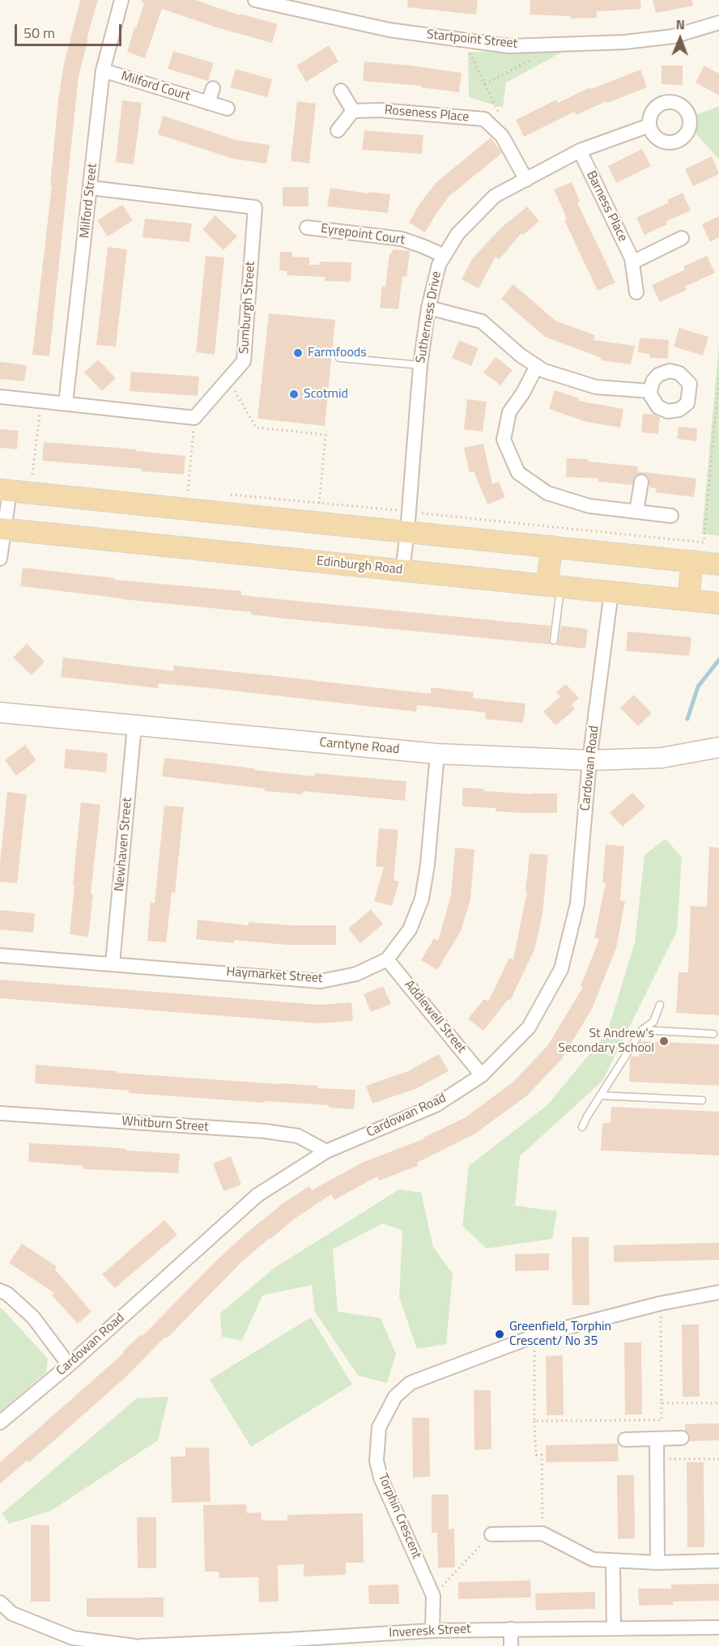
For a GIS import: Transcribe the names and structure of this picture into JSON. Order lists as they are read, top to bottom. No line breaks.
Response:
{"streets":{"main road":["Edinburgh Road"],"street":["Startpoint Street","Milford Court","Roseness Place","Milford Street","Barness Place","Eyrepoint Court","Sumburgh Street","Sutherness Drive","Carntyne Road","Cardowan Road","Newhaven Street","Haymarket Street","Addiewell Street","Whitburn Street","Torphin Crescent","Inveresk Street"]},"crossings":[["Milford Court","Milford Street"],["Roseness Place","Sutherness Drive"],["Milford Street","Sumburgh Street"],["Barness Place","Sutherness Drive"],["Eyrepoint Court","Sutherness Drive"],["Sutherness Drive","Edinburgh Road"],["Edinburgh Road","Cardowan Road"],["Carntyne Road","Cardowan Road"],["Carntyne Road","Newhaven Street"],["Carntyne Road","Haymarket Street"],["Cardowan Road","Addiewell Street"],["Cardowan Road","Whitburn Street"],["Newhaven Street","Haymarket Street"],["Haymarket Street","Addiewell Street"],["Torphin Crescent","Inveresk Street"]],"places":["Farmfoods","Scotmid","St Andrew's Secondary School","Greenfield, Torphin Crescent/ No 35"],"scale_bar":"50 m","north":"top"}
